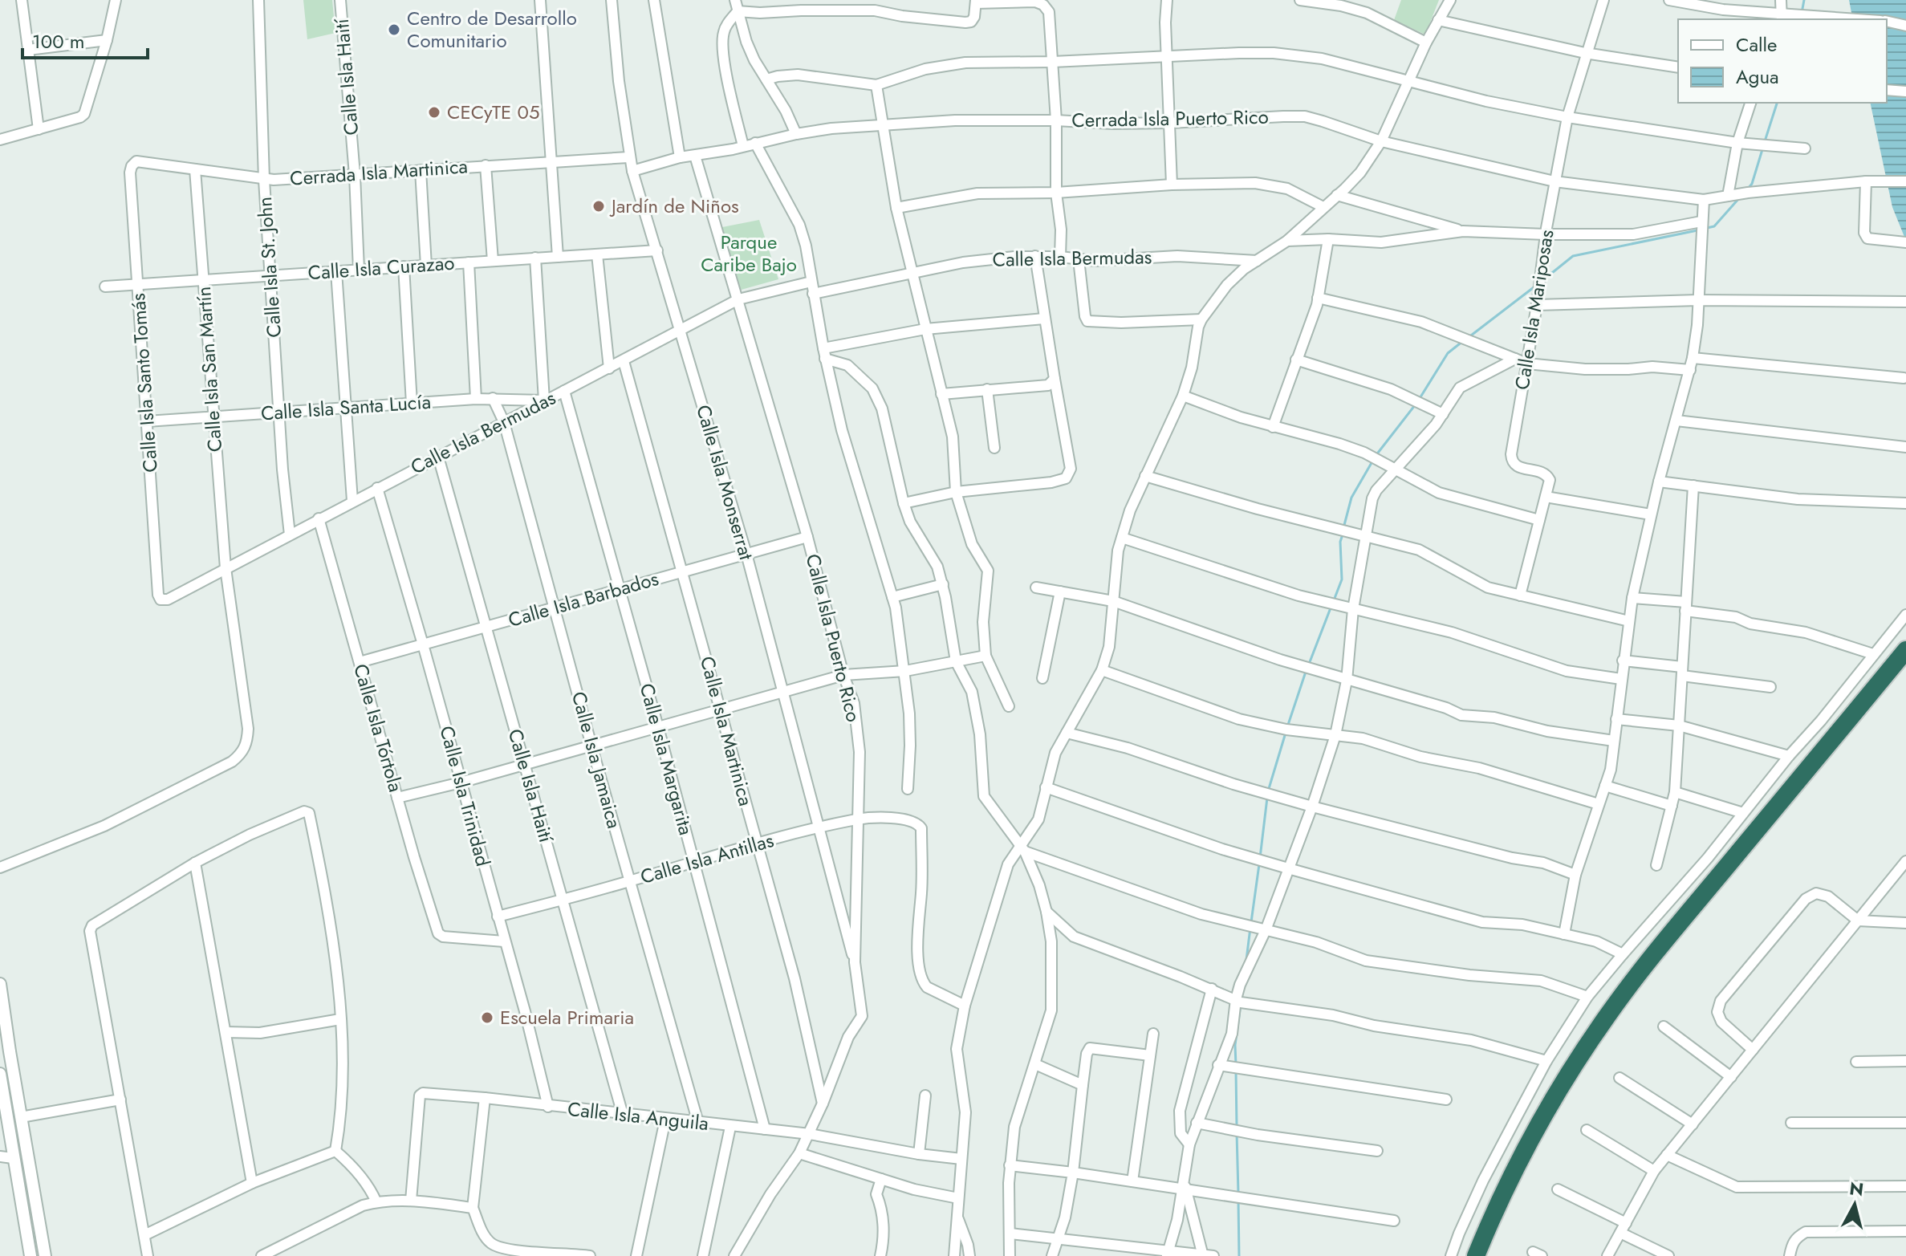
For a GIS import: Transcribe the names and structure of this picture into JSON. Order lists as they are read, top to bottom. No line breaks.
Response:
{"streets":{"street":["Calle Isla Haití","Cerrada Isla Puerto Rico","Cerrada Isla Martinica","Calle Isla Bermudas","Calle Isla St. John","Calle Isla Curazao","Calle Isla Mariposas","Calle Isla San Martín","Calle Isla Santo Tomás","Calle Isla Santa Lucía","Calle Isla Monserrat","Calle Isla Barbados","Calle Isla Puerto Rico","Calle Isla Tórtola","Calle Isla Martinica","Calle Isla Margarita","Calle Isla Jamaica","Calle Isla Trinidad","Calle Isla Antillas","Calle Isla Anguila"]},"crossings":[["Calle Isla Haití","Cerrada Isla Martinica"],["Calle Isla Haití","Calle Isla Bermudas"],["Calle Isla Haití","Calle Isla Curazao"],["Calle Isla Haití","Calle Isla Barbados"],["Calle Isla Haití","Calle Isla Antillas"],["Calle Isla Haití","Calle Isla Anguila"],["Cerrada Isla Puerto Rico","Calle Isla Mariposas"],["Cerrada Isla Puerto Rico","Calle Isla Monserrat"],["Cerrada Isla Puerto Rico","Calle Isla Puerto Rico"],["Cerrada Isla Martinica","Calle Isla St. John"],["Cerrada Isla Martinica","Calle Isla San Martín"],["Cerrada Isla Martinica","Calle Isla Santo Tomás"],["Cerrada Isla Martinica","Calle Isla Monserrat"],["Calle Isla Bermudas","Calle Isla St. John"],["Calle Isla Bermudas","Calle Isla San Martín"],["Calle Isla Bermudas","Calle Isla Santo Tomás"],["Calle Isla Bermudas","Calle Isla Santa Lucía"],["Calle Isla Bermudas","Calle Isla Monserrat"],["Calle Isla Bermudas","Calle Isla Puerto Rico"],["Calle Isla Bermudas","Calle Isla Tórtola"],["Calle Isla Bermudas","Calle Isla Martinica"],["Calle Isla Bermudas","Calle Isla Margarita"],["Calle Isla Bermudas","Calle Isla Jamaica"],["Calle Isla Bermudas","Calle Isla Trinidad"],["Calle Isla St. John","Calle Isla Curazao"],["Calle Isla St. John","Calle Isla Santa Lucía"],["Calle Isla Curazao","Calle Isla San Martín"],["Calle Isla Curazao","Calle Isla Santo Tomás"],["Calle Isla Curazao","Calle Isla Monserrat"],["Calle Isla San Martín","Calle Isla Santa Lucía"],["Calle Isla Santo Tomás","Calle Isla Santa Lucía"],["Calle Isla Santa Lucía","Calle Isla Jamaica"],["Calle Isla Monserrat","Calle Isla Barbados"],["Calle Isla Monserrat","Calle Isla Puerto Rico"],["Calle Isla Monserrat","Calle Isla Antillas"],["Calle Isla Barbados","Calle Isla Puerto Rico"],["Calle Isla Barbados","Calle Isla Tórtola"],["Calle Isla Barbados","Calle Isla Martinica"],["Calle Isla Barbados","Calle Isla Margarita"],["Calle Isla Barbados","Calle Isla Jamaica"],["Calle Isla Barbados","Calle Isla Trinidad"],["Calle Isla Puerto Rico","Calle Isla Martinica"],["Calle Isla Puerto Rico","Calle Isla Antillas"],["Calle Isla Puerto Rico","Calle Isla Anguila"],["Calle Isla Tórtola","Calle Isla Trinidad"],["Calle Isla Martinica","Calle Isla Antillas"],["Calle Isla Margarita","Calle Isla Antillas"],["Calle Isla Margarita","Calle Isla Anguila"],["Calle Isla Jamaica","Calle Isla Antillas"],["Calle Isla Jamaica","Calle Isla Anguila"],["Calle Isla Trinidad","Calle Isla Antillas"],["Calle Isla Trinidad","Calle Isla Anguila"]],"parks":["Parque Caribe Bajo"],"places":["Centro de Desarrollo Comunitario","CECyTE 05","Jardín de Niños","Escuela Primaria"],"legend":["Calle","Agua"],"scale_bar":"100 m","north":"top"}
